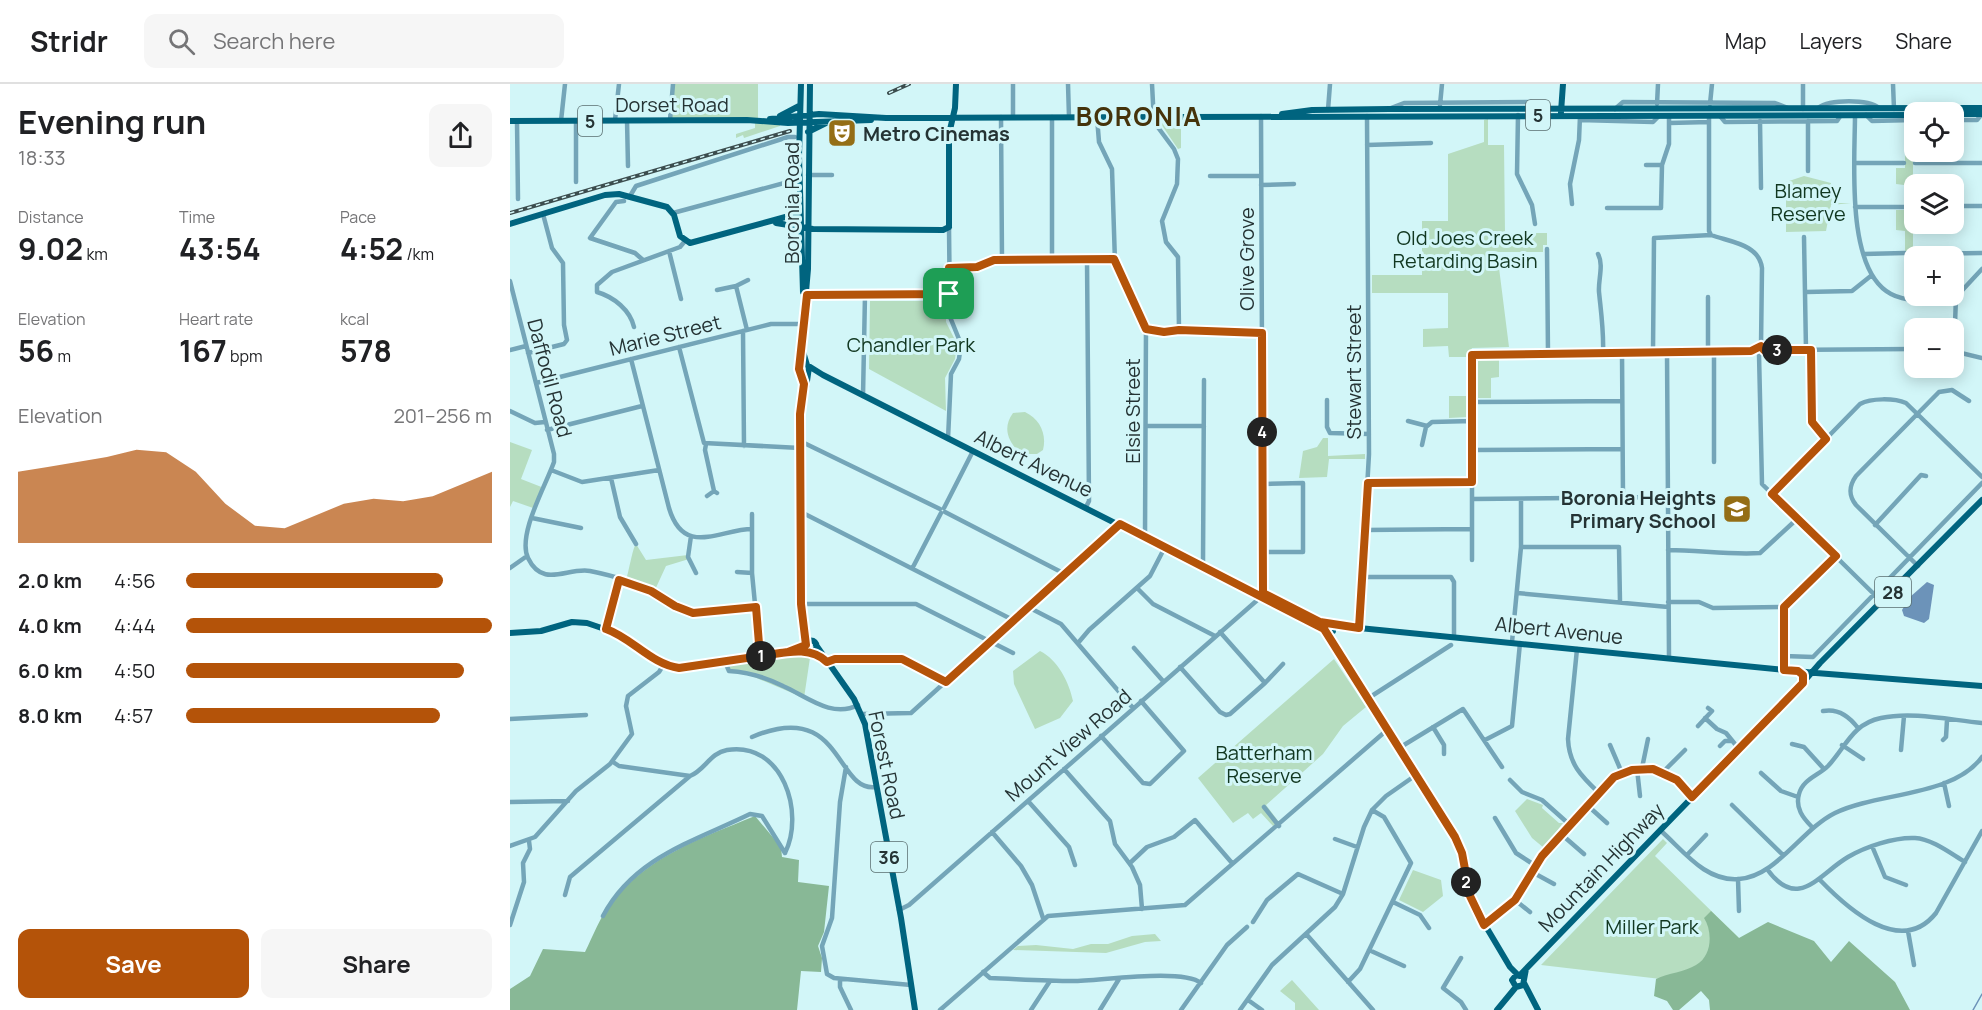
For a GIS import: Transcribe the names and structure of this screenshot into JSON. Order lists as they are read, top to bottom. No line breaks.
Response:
{"streets":{"main road":["Dorset Road","5","Boronia Road","Albert Avenue","28","Forest Road","36","Mountain Highway"],"street":["Olive Grove","Marie Street","Stewart Street","Daffodil Road","Elsie Street","Mount View Road"]},"crossings":[["Dorset Road","Boronia Road"],["Dorset Road","Olive Grove"],["Dorset Road","Stewart Street"],["Dorset Road","Elsie Street"],["Boronia Road","Marie Street"],["Boronia Road","Albert Avenue"],["Boronia Road","Forest Road"],["Olive Grove","Albert Avenue"],["Olive Grove","Mount View Road"],["Marie Street","Daffodil Road"],["Stewart Street","Albert Avenue"],["Elsie Street","Albert Avenue"],["Albert Avenue","Mount View Road"],["Albert Avenue","Mountain Highway"],["Mount View Road","Forest Road"]],"districts":["BORONIA"],"parks":["Blamey Reserve","Old Joes Creek Retarding Basin","Chandler Park","Batterham Reserve","Miller Park"],"places":{"theatre":["Metro Cinemas"],"school or university":["Boronia Heights Primary School"]},"page":{"header":"Stridr","search":"Search here","nav":["Map","Layers","Share"],"heading":["Evening run","18:33"],"map_buttons":["+","−"],"stats":[["Distance","9.02 km"],["Time","43:54"],["Pace","4:52 /km"],["Elevation","56 m"],["Heart rate","167 bpm"],["kcal","578"]],"pins":["3","4","1","2"],"chart":["Elevation","201–256 m"],"list":[{"name":"2.0 km","note":"4:56"},{"name":"4.0 km","note":"4:44"},{"name":"6.0 km","note":"4:50"},{"name":"8.0 km","note":"4:57"}],"buttons":["Save","Share"]}}
